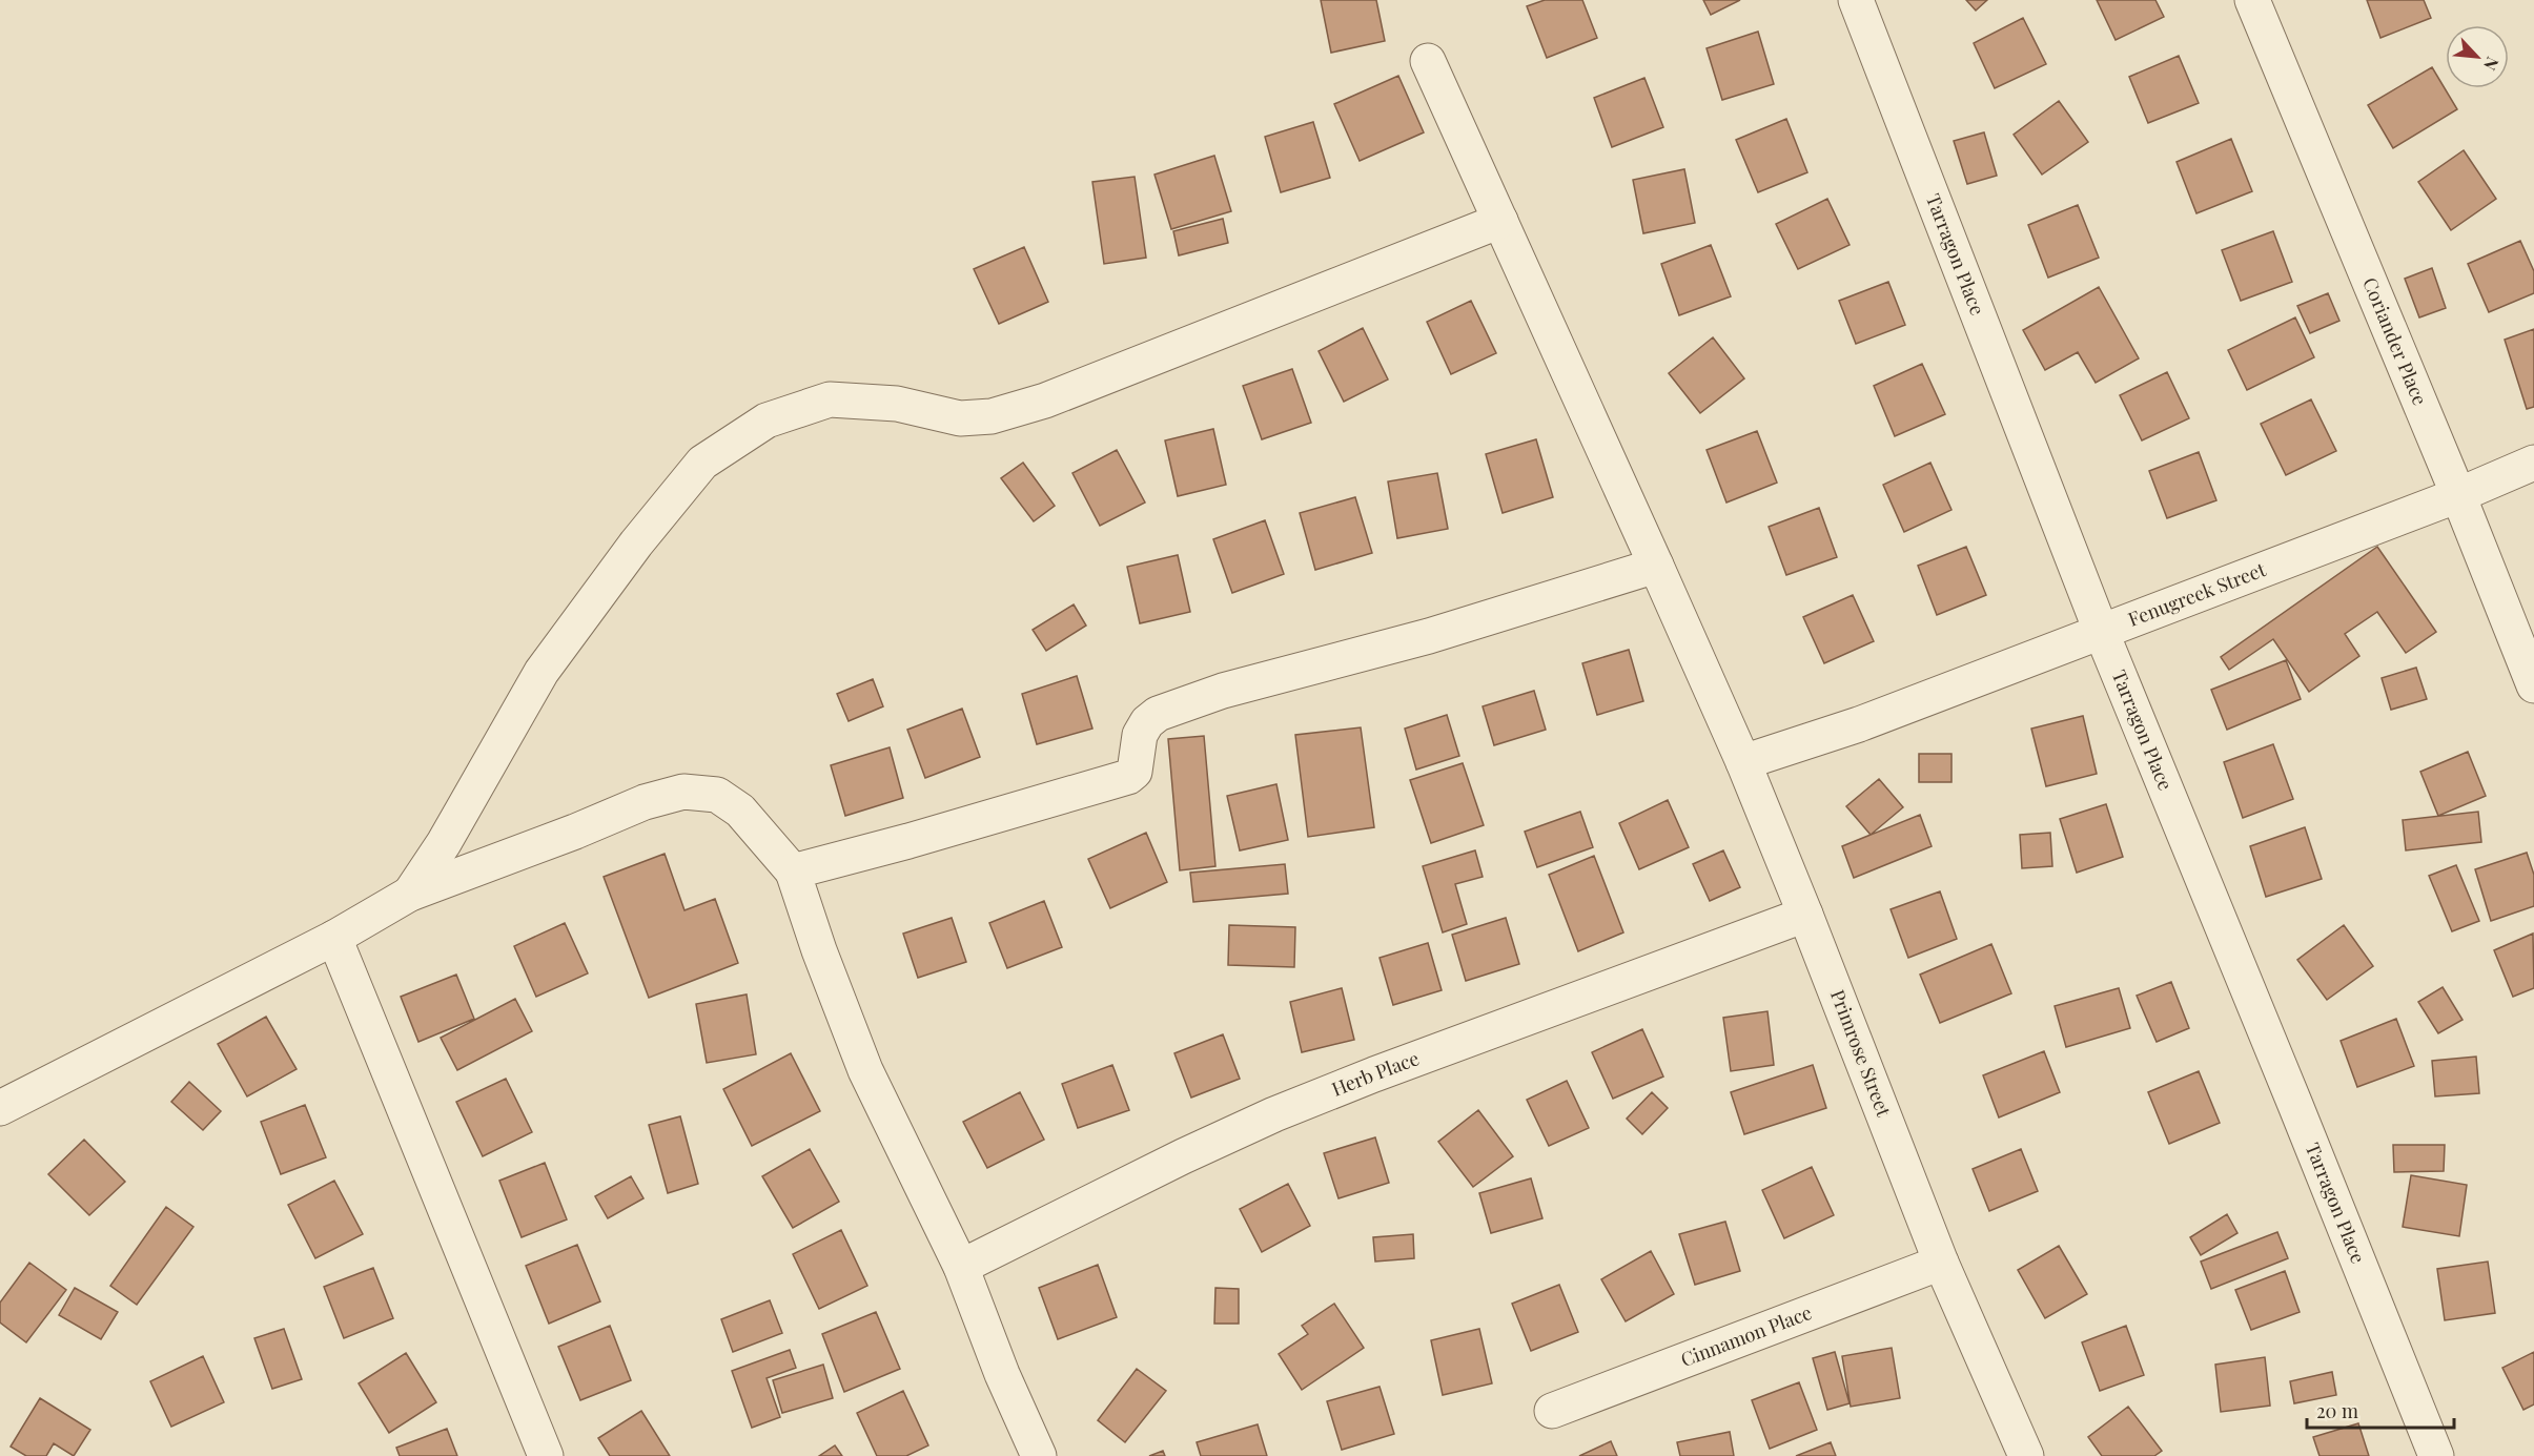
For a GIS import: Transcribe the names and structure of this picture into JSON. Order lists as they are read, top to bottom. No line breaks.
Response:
{"streets":{"street":["Tarragon Place","Coriander Place","Fenugreek Street","Primrose Street","Herb Place","Cinnamon Place"]},"crossings":[["Tarragon Place","Fenugreek Street"],["Coriander Place","Fenugreek Street"],["Fenugreek Street","Primrose Street"],["Primrose Street","Herb Place"],["Primrose Street","Cinnamon Place"]],"scale_bar":"20 m","north":"bottom right"}
